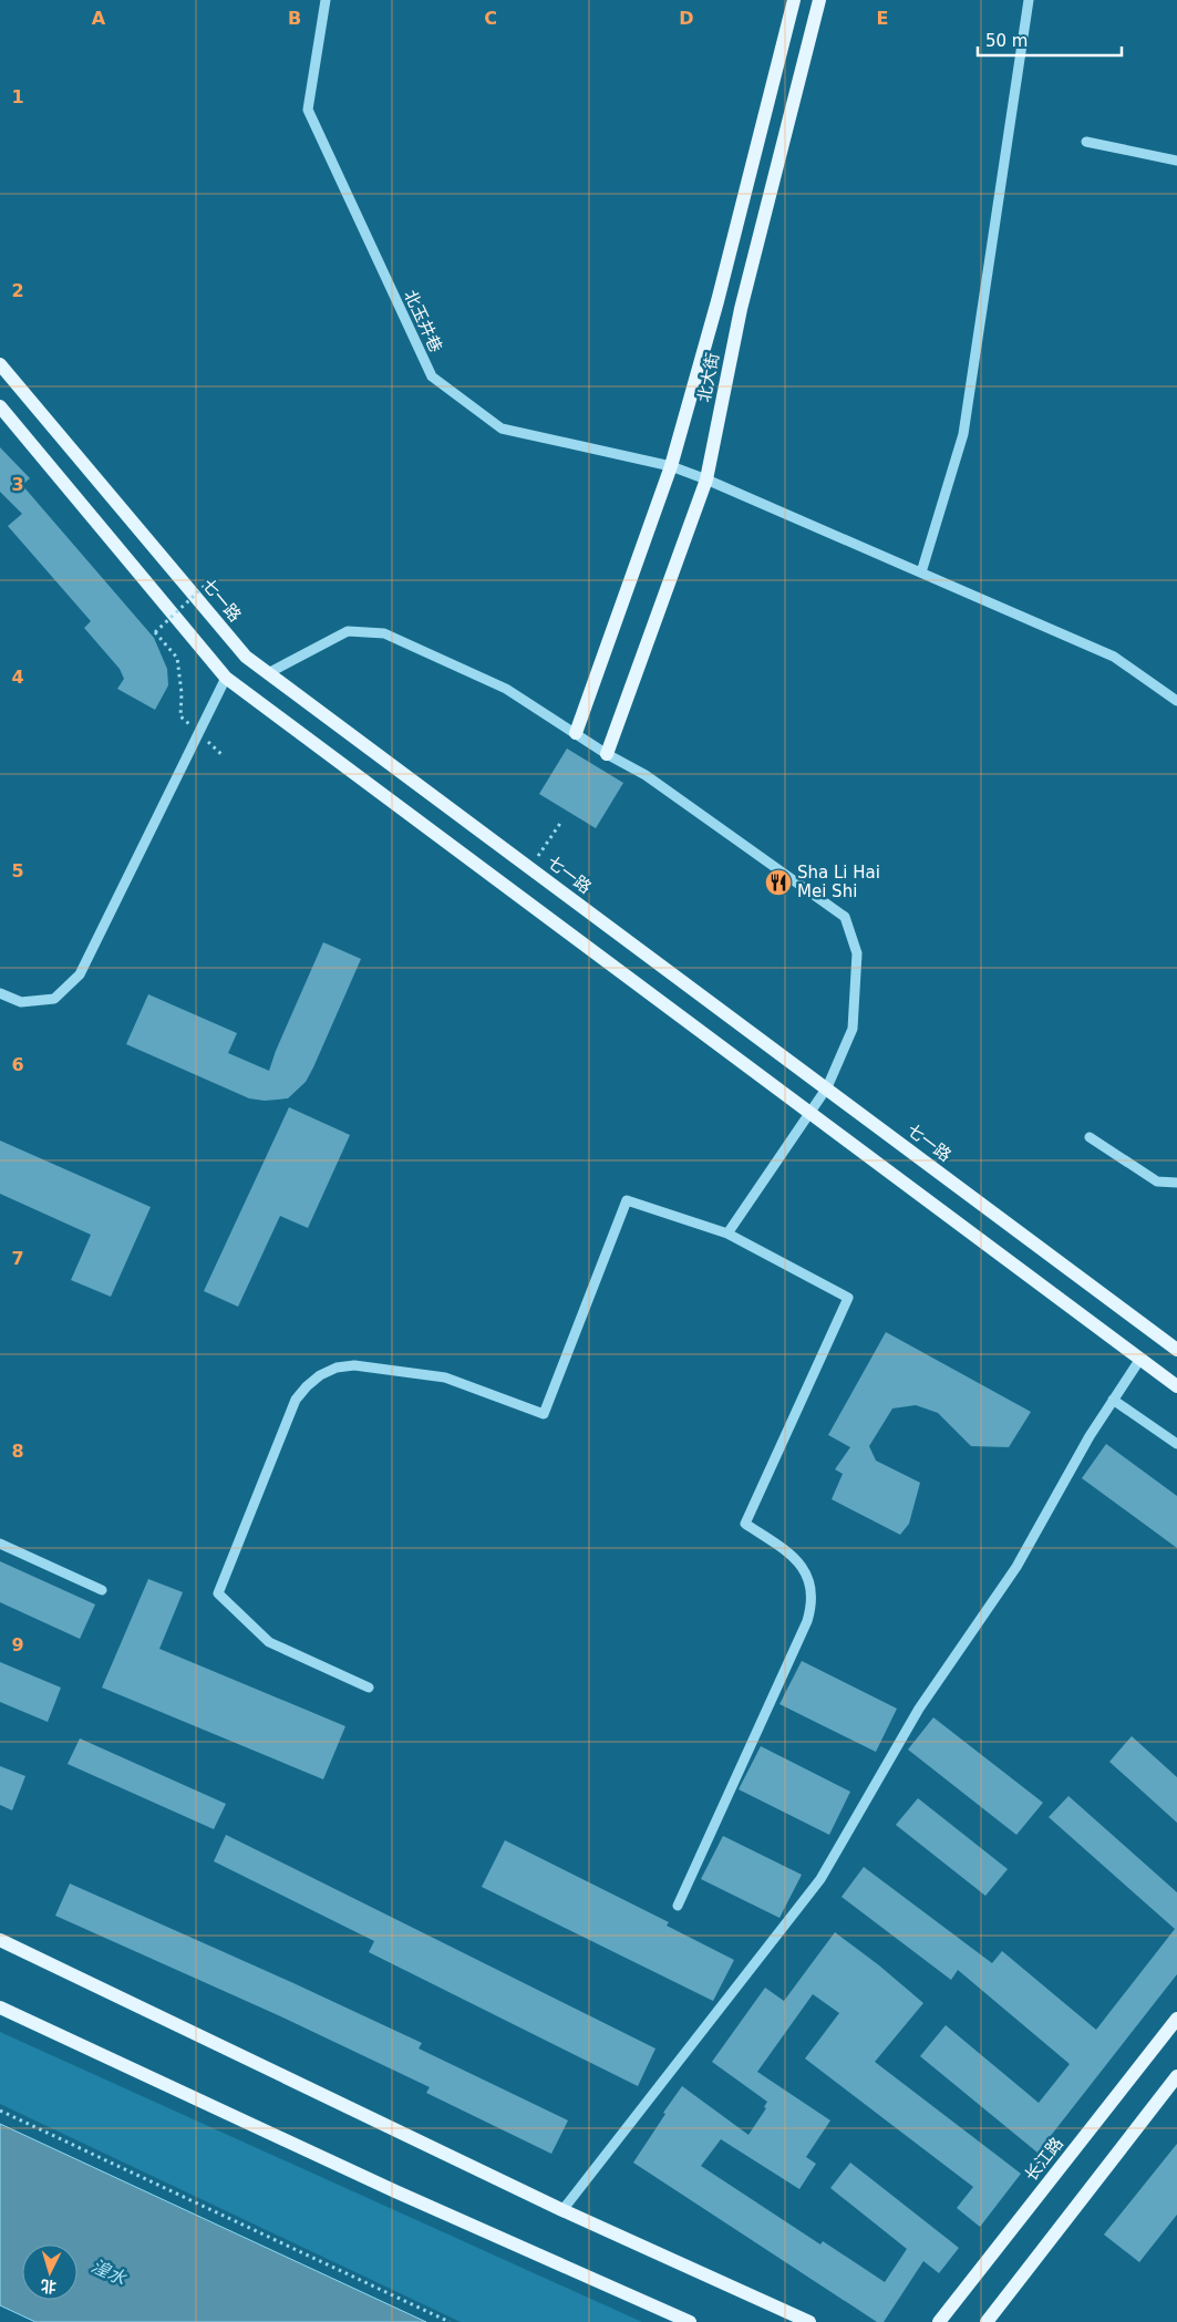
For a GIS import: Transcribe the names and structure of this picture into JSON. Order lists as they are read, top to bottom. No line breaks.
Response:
{"streets":{"main road":["北大街","七一路","长江路"],"street":["北玉井巷"]},"crossings":[["北玉井巷","北大街"]],"water":["湟水"],"places":{"restaurant":["Sha Li Hai Mei Shi"]},"scale_bar":"50 m","north":"bottom","grid":{"columns":["A","B","C","D","E"],"rows":["1","2","3","4","5","6","7","8","9"]}}
